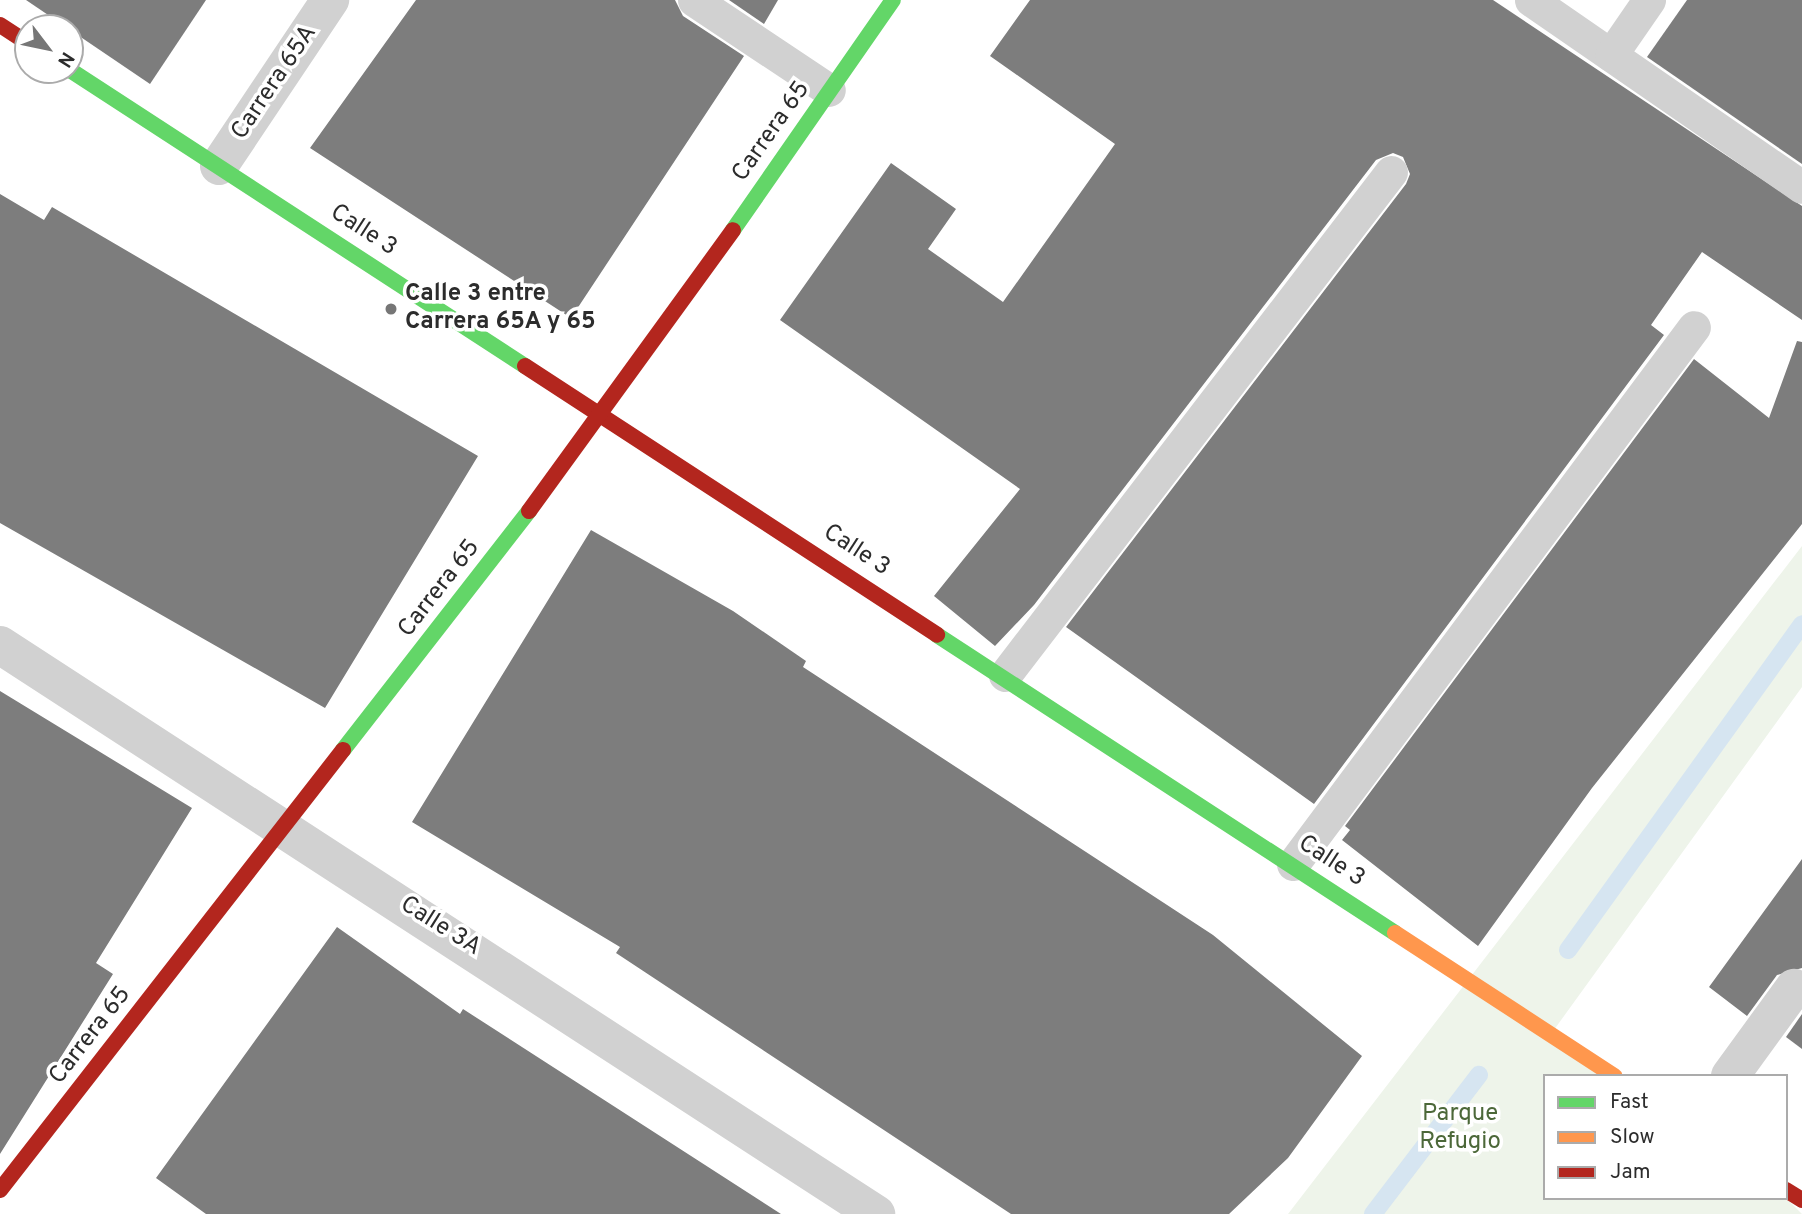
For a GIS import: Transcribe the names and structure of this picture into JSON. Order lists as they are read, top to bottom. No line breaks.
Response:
{"streets":{"street":["Carrera 65A","Carrera 65","Calle 3","Calle 3A"]},"crossings":[["Carrera 65A","Calle 3"],["Carrera 65","Calle 3"],["Carrera 65","Calle 3A"]],"parks":["Parque Refugio"],"places":["Calle 3 entre Carrera 65A y 65"],"legend":["Fast","Slow","Jam"],"north":"bottom right"}
